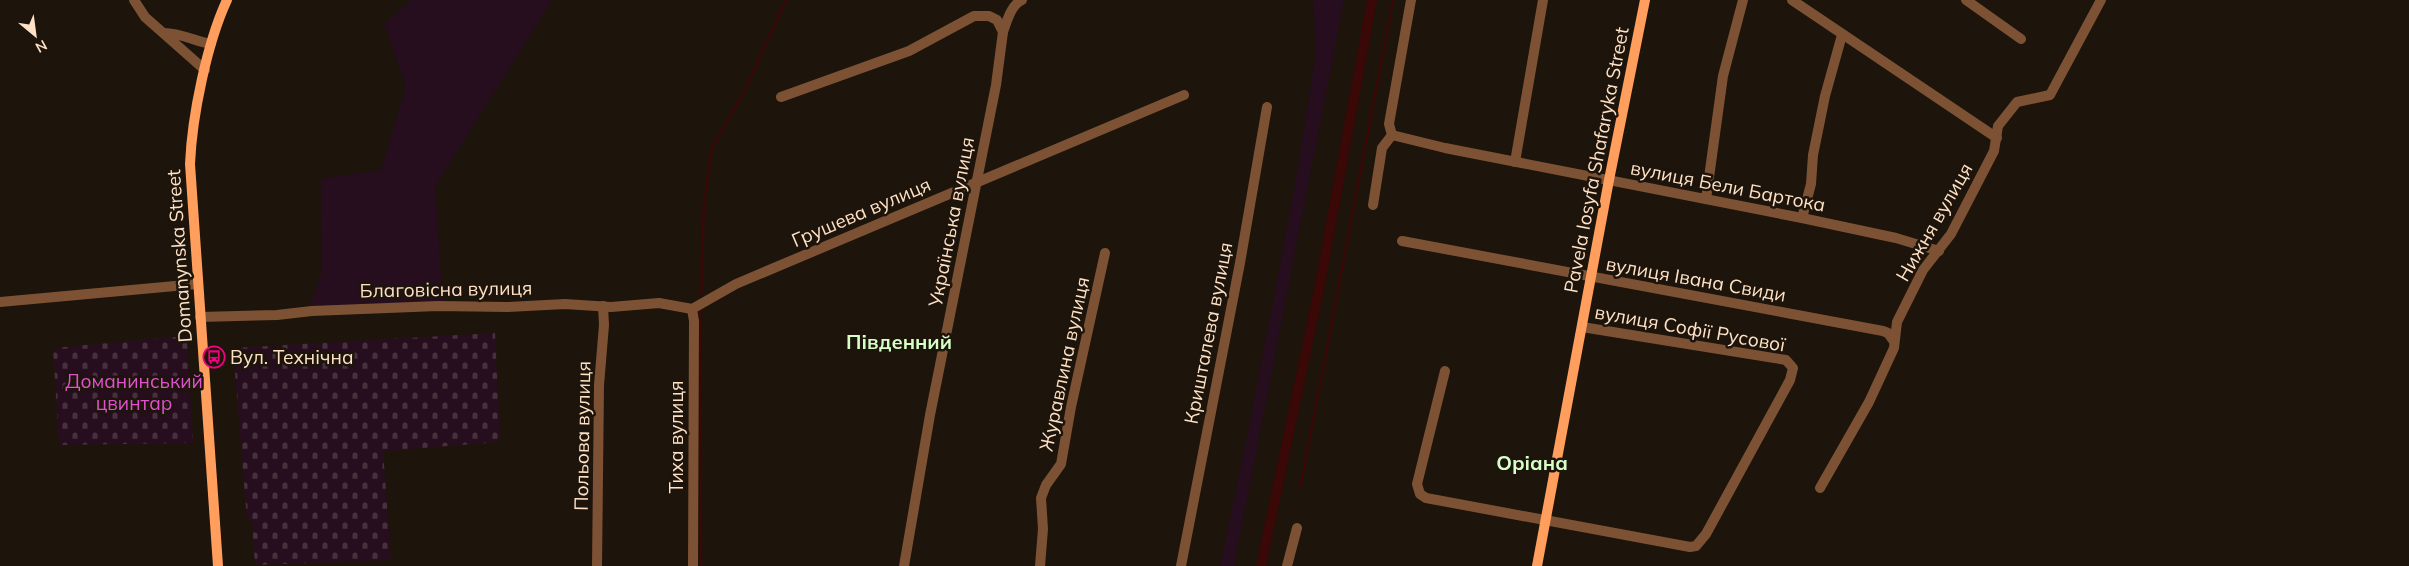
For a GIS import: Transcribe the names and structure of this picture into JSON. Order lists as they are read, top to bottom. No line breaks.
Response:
{"streets":{"street":["Pavela Iosyfa Shafaryka Street","вулиця Бели Бартока","Грушева вулиця","Українська вулиця","Нижня вулиця","Domanynska Street","вулиця Івана Свиди","Благовісна вулиця","вулиця Софії Русової","Кришталева вулиця","Журавлина вулиця","Польова вулиця","Тиха вулиця"]},"crossings":[["Pavela Iosyfa Shafaryka Street","вулиця Бели Бартока"],["Pavela Iosyfa Shafaryka Street","вулиця Івана Свиди"],["Pavela Iosyfa Shafaryka Street","вулиця Софії Русової"],["вулиця Бели Бартока","Нижня вулиця"],["Грушева вулиця","Українська вулиця"],["Грушева вулиця","Благовісна вулиця"],["Грушева вулиця","Тиха вулиця"],["Нижня вулиця","вулиця Івана Свиди"],["Domanynska Street","Благовісна вулиця"],["Благовісна вулиця","Польова вулиця"],["Благовісна вулиця","Тиха вулиця"]],"districts":["Південний","Оріана"],"parks":["Доманинський цвинтар"],"places":{"bus stop":["Вул. Технічна"]},"north":"bottom right"}
